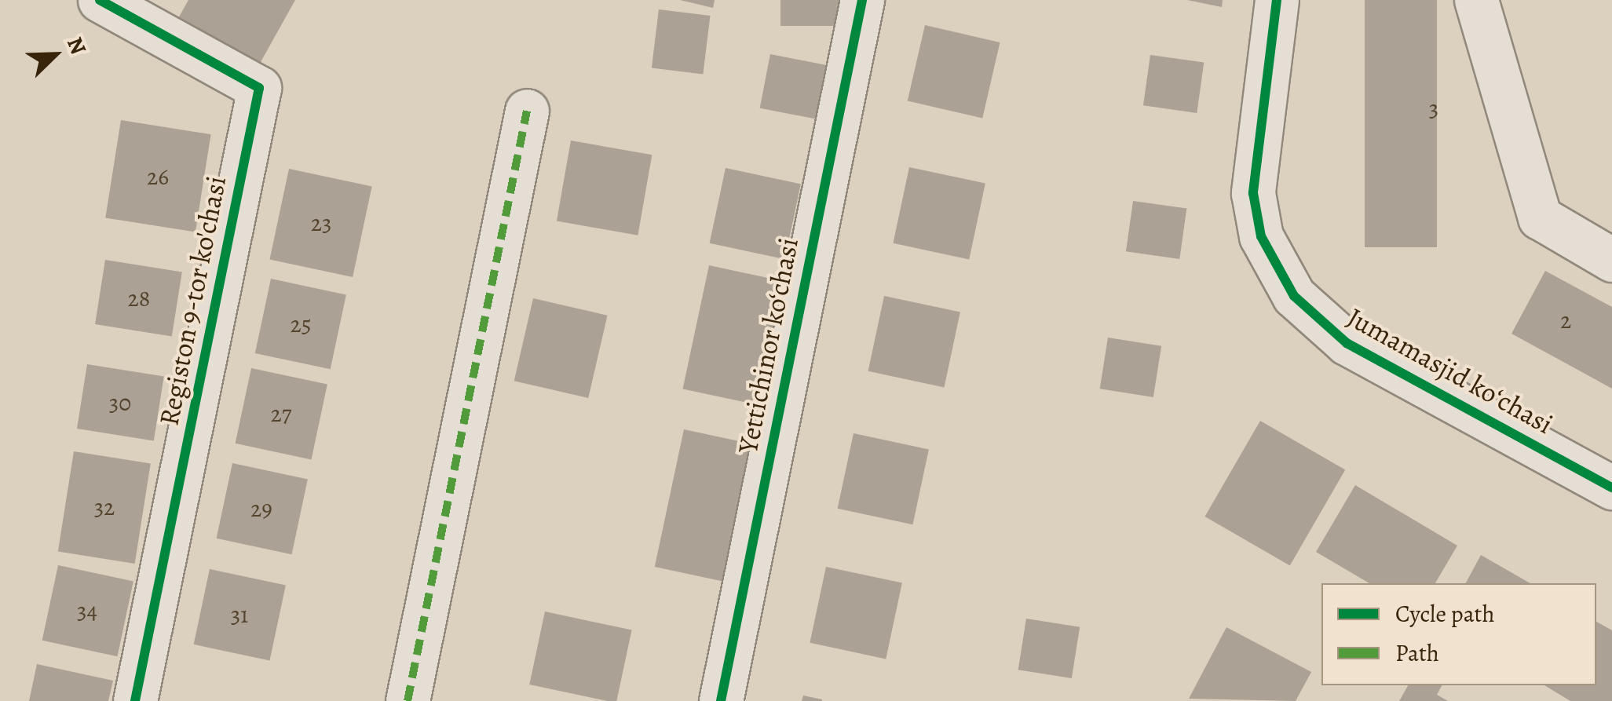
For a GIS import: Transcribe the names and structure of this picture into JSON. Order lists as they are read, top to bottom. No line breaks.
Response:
{"streets":{"street":["Registon 9-tor ko'chasi","Yettichinor ko‘chasi","Jumamasjid koʻchasi"]},"house_numbers":["3","26","23","28","2","25","30","27","32","29","34","31"],"legend":["Cycle path","Path"],"north":"top right"}
